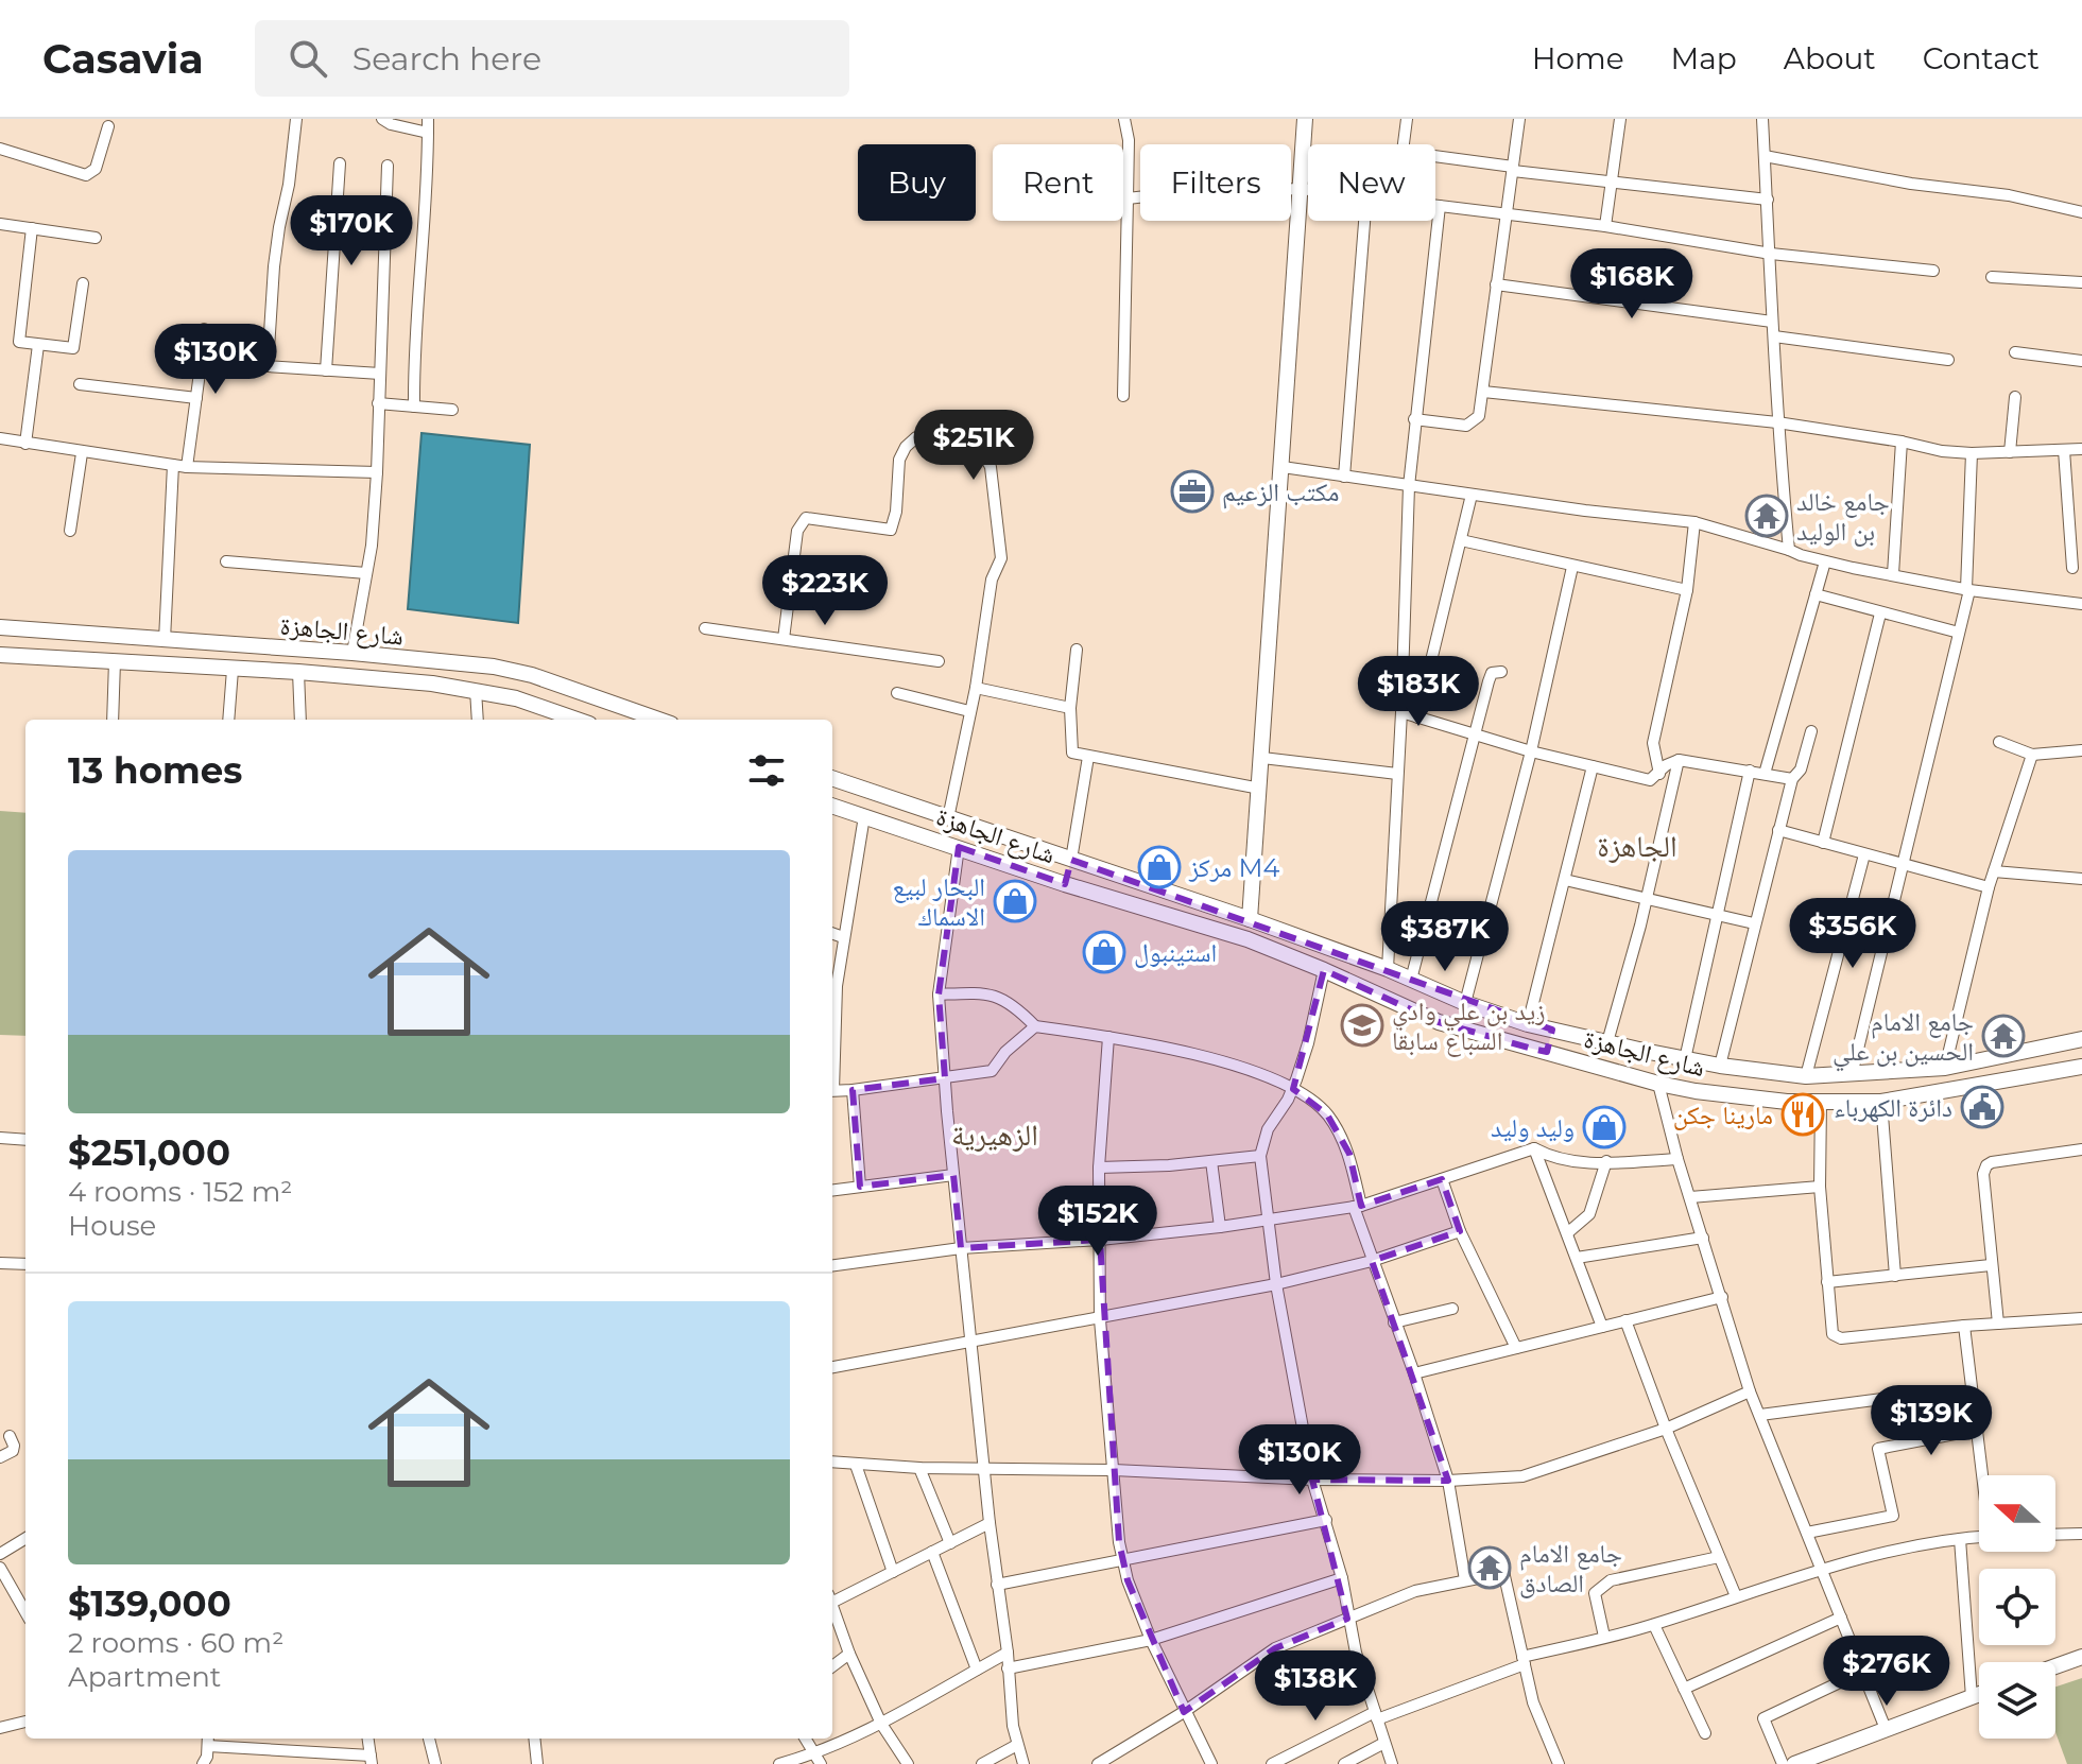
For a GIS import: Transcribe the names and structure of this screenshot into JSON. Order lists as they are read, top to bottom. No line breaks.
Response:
{"streets":{"street":["شارع الجاهزة"]},"districts":["الجاهزة","الزهيرية"],"places":{"office":["مكتب الزعيم"],"temple":["جامع خالد بن الوليد","جامع الامام الحسين بن علي","جامع الامام الصادق"],"shop":["مركز M4","البحار لبيع الاسماك","استينبول","وليد وليد"],"school or university":["زيد بن علي وادي السباع سابقا"],"public building":["دائرة الكهرباء"],"restaurant":["مارينا جكن"]},"north":"left","page":{"header":"Casavia","search":"Search here","nav":["Home","Map","About","Contact"],"chip":["Buy","Rent","Filters","New"],"price":["$170K","$168K","$130K","$251K","$223K","$183K","$356K","$387K","$152K","$139K","$130K","$276K","$138K"],"heading":"13 homes","list":[{"name":"$251,000","note":"4 rooms · 152 m² · House"},{"name":"$139,000","note":"2 rooms · 60 m² · Apartment"}]}}
